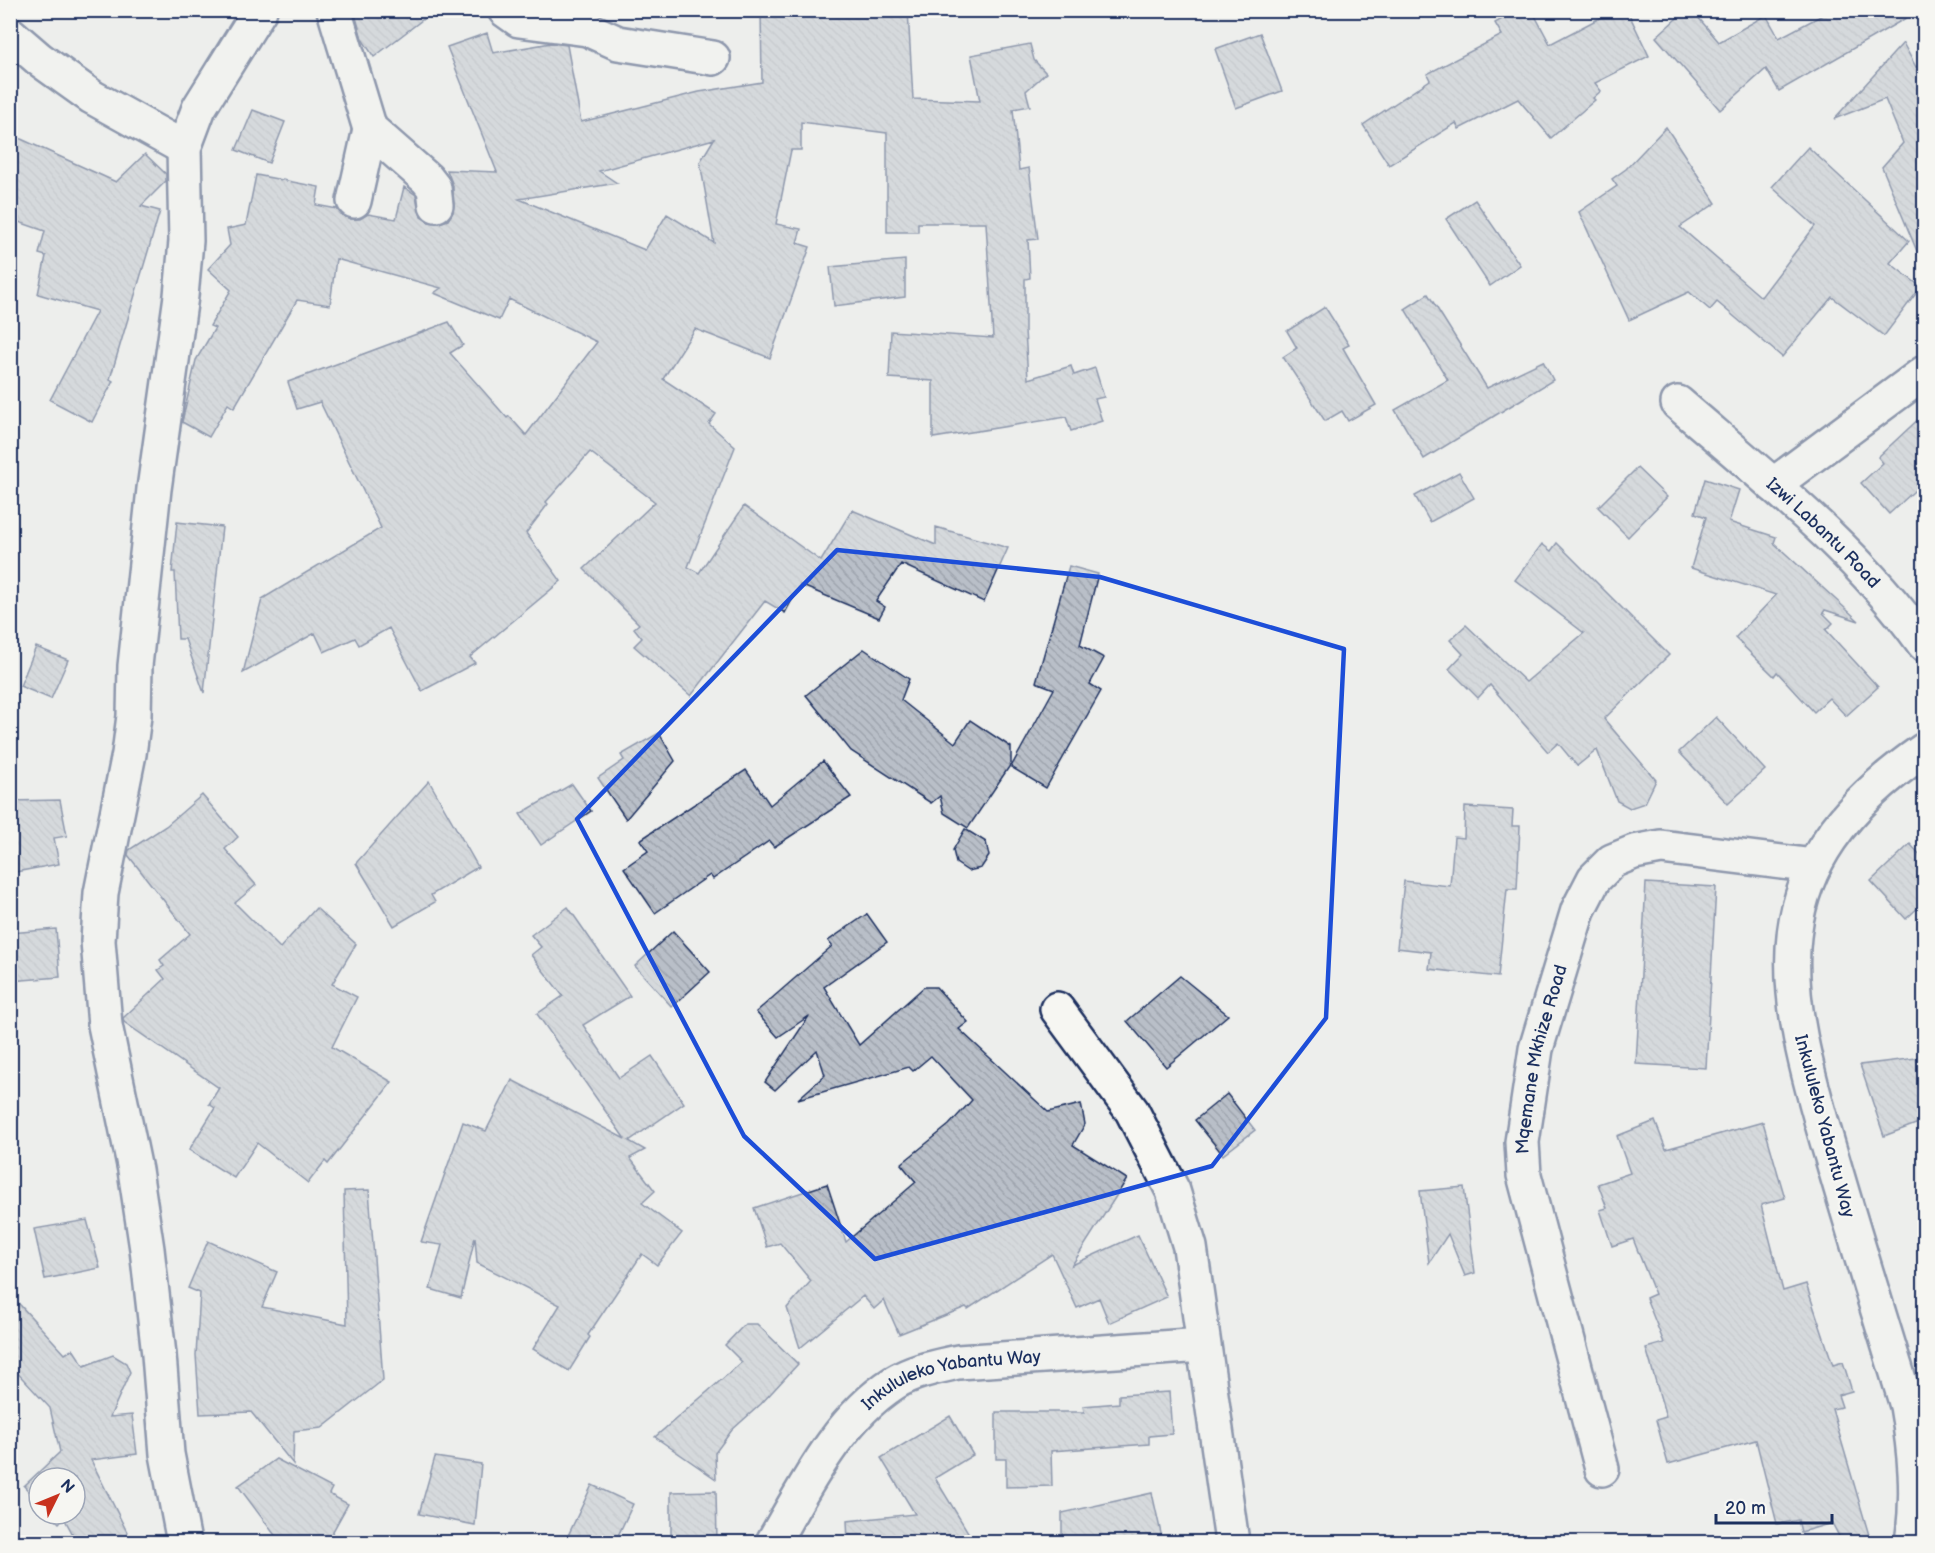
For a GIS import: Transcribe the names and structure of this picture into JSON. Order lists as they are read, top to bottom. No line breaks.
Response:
{"streets":{"street":["Izwi Labantu Road","Mqemane Mkhize Road","Inkululeko Yabantu Way"]},"crossings":[["Mqemane Mkhize Road","Inkululeko Yabantu Way"]],"scale_bar":"20 m","north":"top right"}
